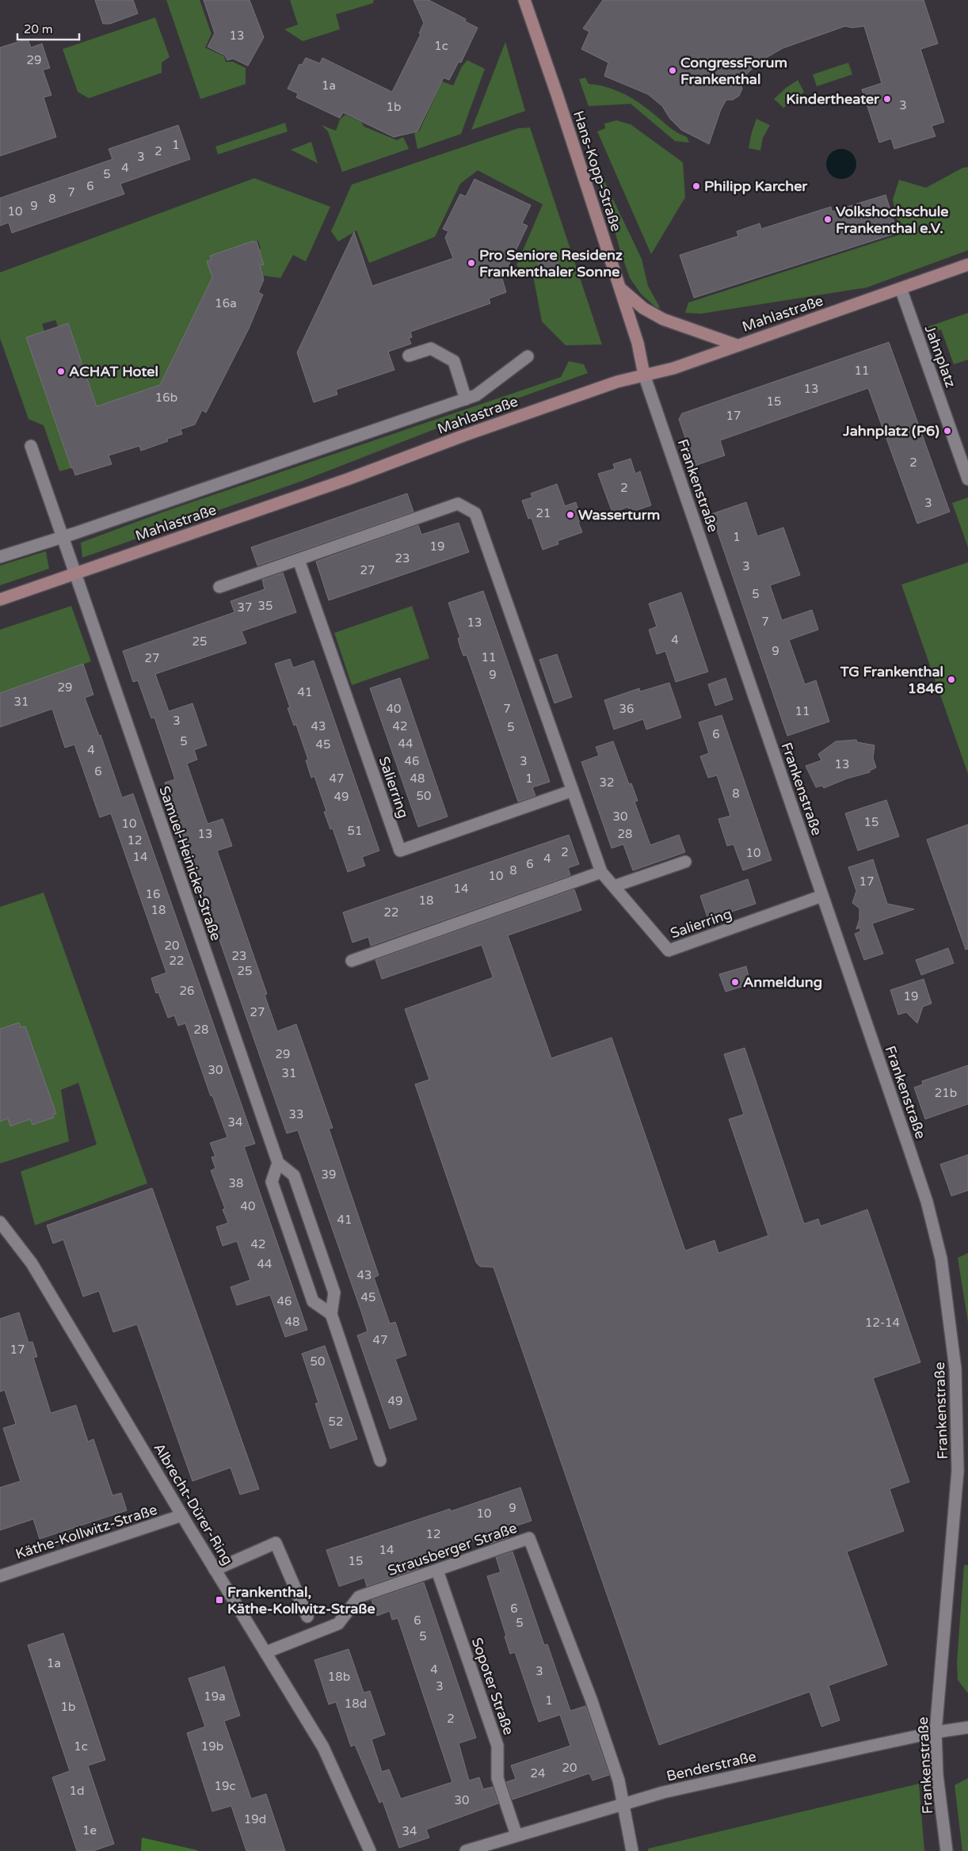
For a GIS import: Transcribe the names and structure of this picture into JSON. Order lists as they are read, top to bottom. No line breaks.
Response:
{"streets":{"main road":["Hans-Kopp-Straße","Mahlastraße"],"street":["Jahnplatz","Frankenstraße","Salierring","Samuel-Heinicke-Straße","Albrecht-Dürer-Ring","Käthe-Kollwitz-Straße","Strausberger Straße","Sopoter Straße","Benderstraße"]},"crossings":[["Hans-Kopp-Straße","Mahlastraße"],["Hans-Kopp-Straße","Frankenstraße"],["Mahlastraße","Jahnplatz"],["Mahlastraße","Frankenstraße"],["Mahlastraße","Samuel-Heinicke-Straße"],["Frankenstraße","Salierring"],["Frankenstraße","Benderstraße"],["Albrecht-Dürer-Ring","Käthe-Kollwitz-Straße"],["Albrecht-Dürer-Ring","Strausberger Straße"],["Strausberger Straße","Sopoter Straße"],["Strausberger Straße","Benderstraße"],["Sopoter Straße","Benderstraße"]],"places":{"other":["CongressForum Frankenthal","Kindertheater","Philipp Karcher","Volkshochschule Frankenthal e.V.","Pro Seniore Residenz Frankenthaler Sonne","ACHAT Hotel","Jahnplatz (P6)","Wasserturm","TG Frankenthal 1846","Anmeldung"],"transit":["Frankenthal, Käthe-Kollwitz-Straße"]},"house_numbers":["13","1c","29","1a","3","1b","1","2","3","4","5","6","7","8","9","10","16a","11","13","16b","15","17","2","2","3","21","1","19","23","3","27","5","35","37","7","13","4","25","9","11","27","9","29","41","31","40","7","36","11","3","43","42","5","6","5","44","45","4","46","3","13","6","47","48","1","32","8","50","49","30","15","10","51","13","28","12","2","10","14","4","6","8","10","17","14","16","18","18","22","20","23","22","25","26","19","27","28","29","30","31","21b","33","34","39","38","40","41","42","44","43","45","46","48","12-14","47","17","50","49","52","9","10","12","14","15","6","6","5","5","1a","4","3","18b","3","19a","1","18d","1b","2","1c","19b","20","24","19c","1d","30","19d","1e","34"],"scale_bar":"20 m"}
